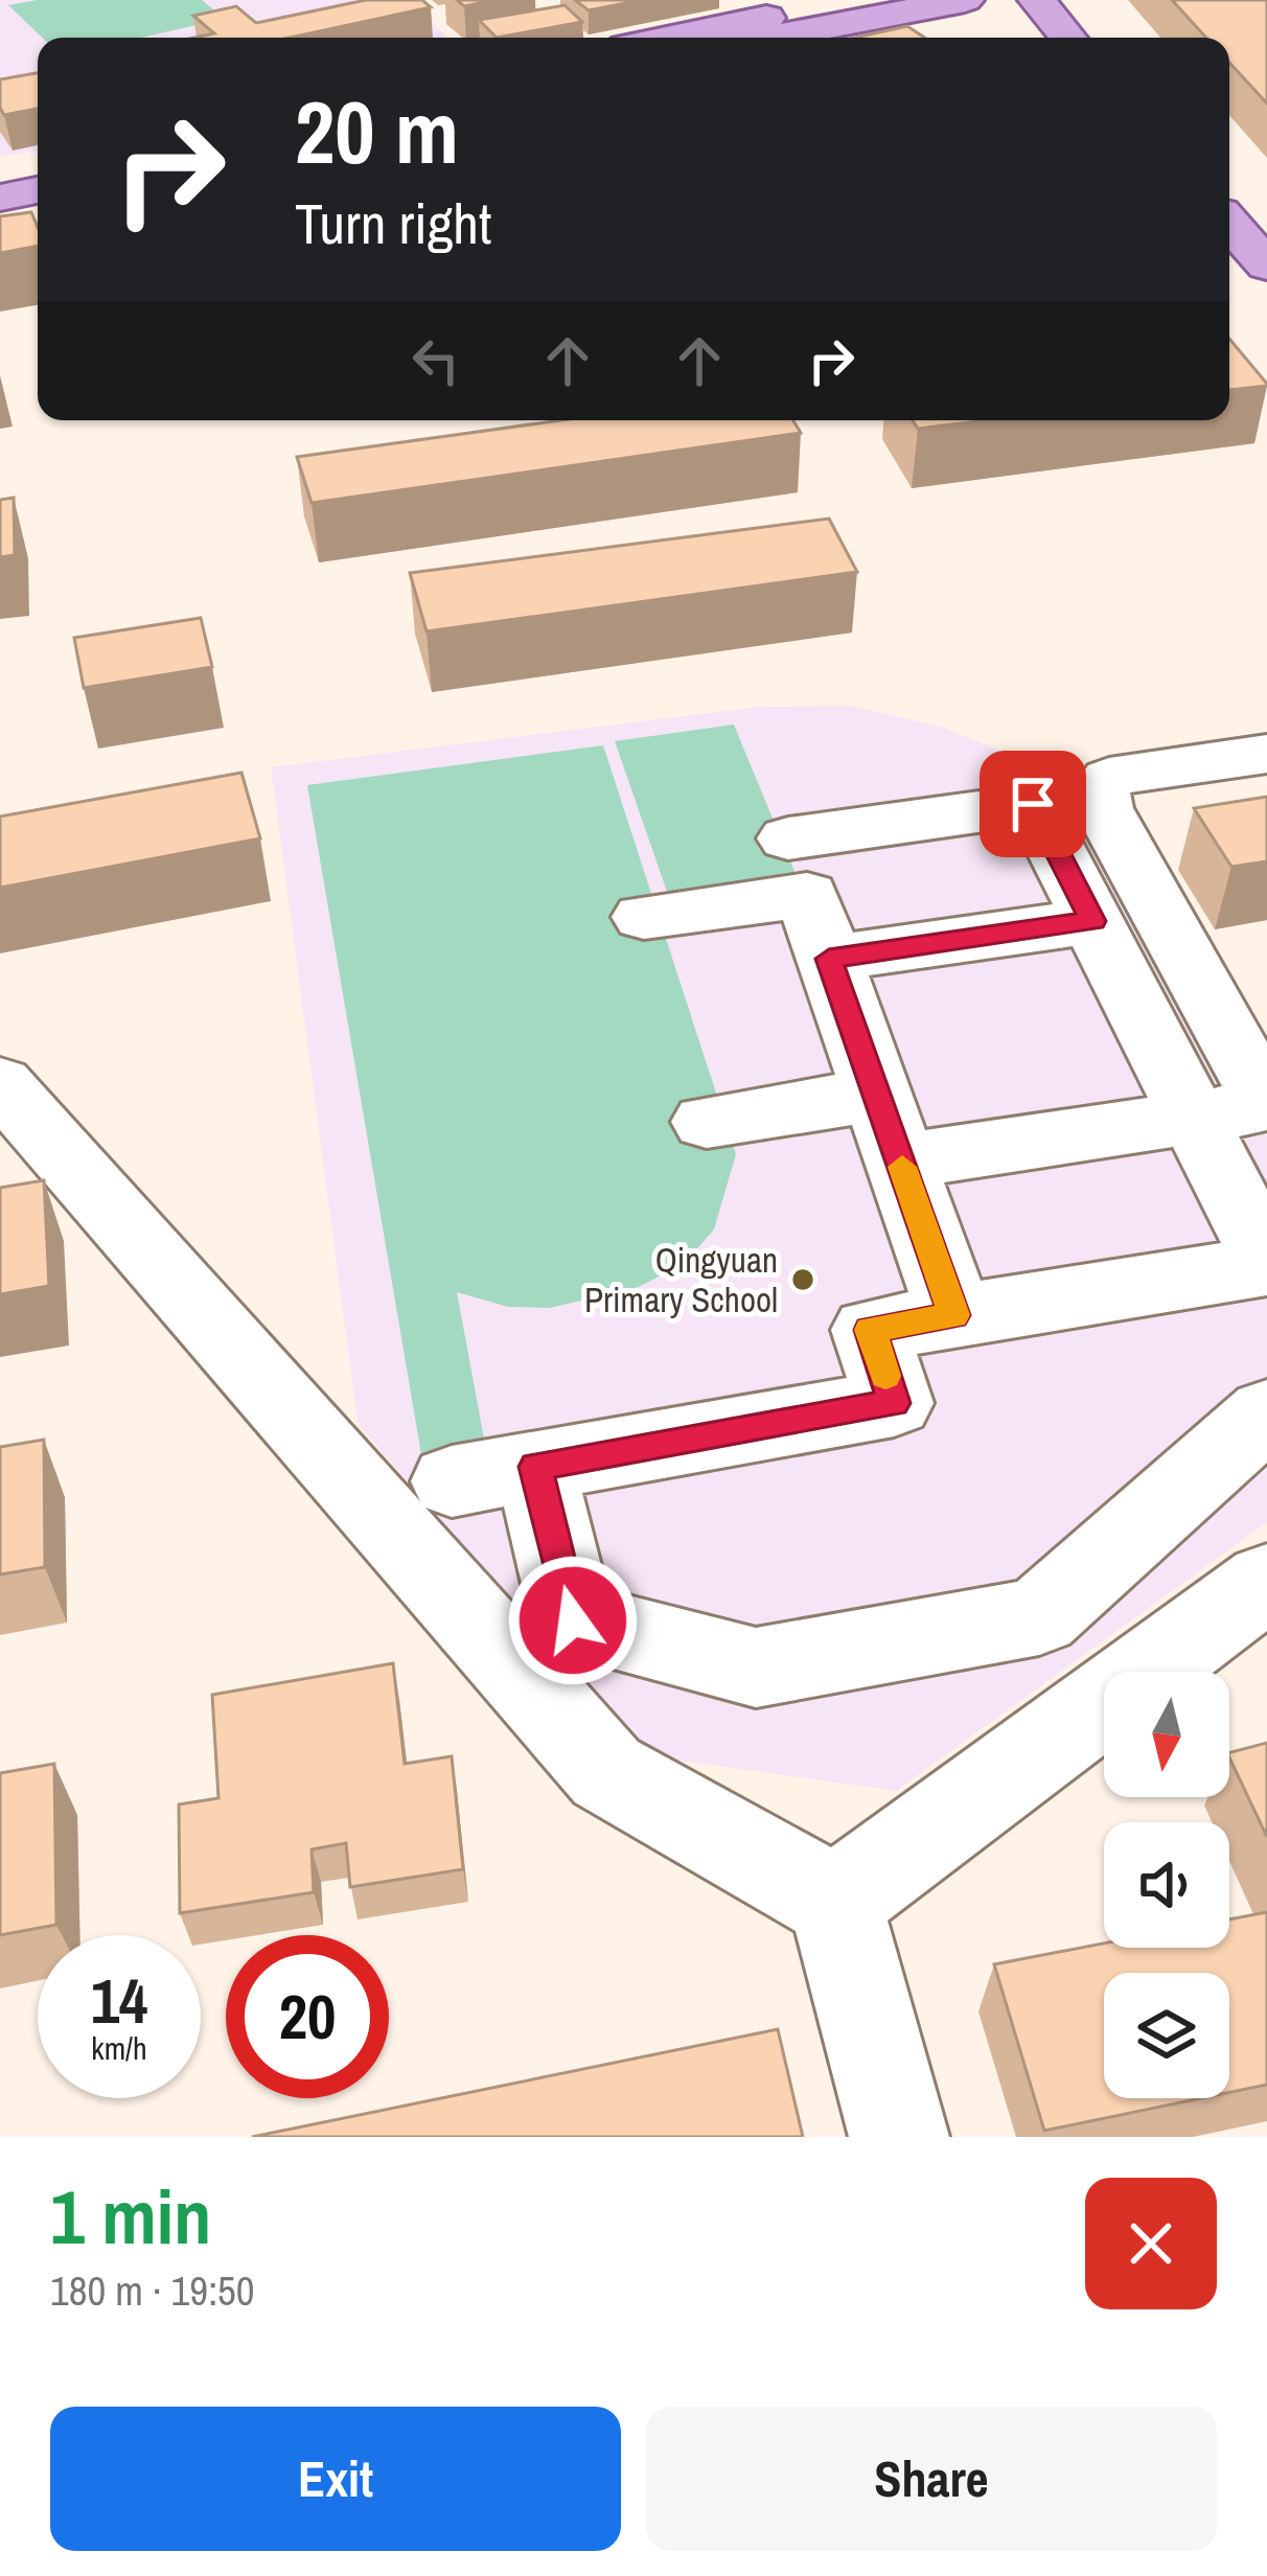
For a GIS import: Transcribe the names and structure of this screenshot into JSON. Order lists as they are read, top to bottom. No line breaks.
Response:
{"places":["Qingyuan Primary School"],"north":"bottom","page":{"turn":["20 m","Turn right"],"speed":"14 km/h","limit":"20","heading":["1 min","180 m · 19:50"],"buttons":["Exit","Share"]}}
